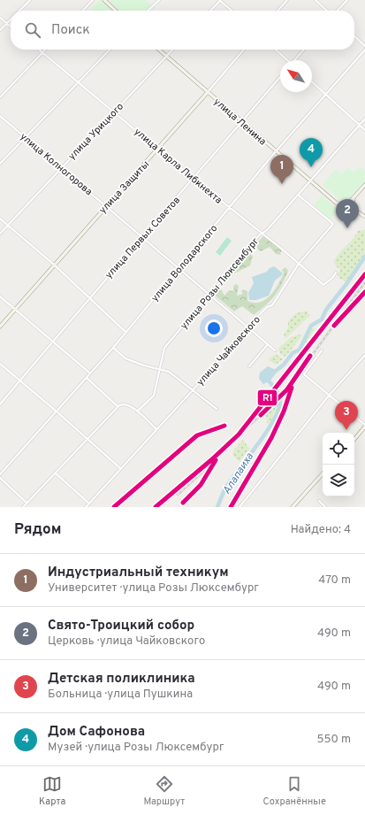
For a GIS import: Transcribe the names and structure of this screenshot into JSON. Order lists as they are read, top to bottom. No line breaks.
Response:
{"streets":{"street":["улица Ленина","улица Урицкого","улица Колногорова","улица Карла Либкнехта","улица Защиты","улица Первых Советов","улица Володарского","улица Розы Люксембург","улица Чайковского"]},"crossings":[["улица Ленина","улица Урицкого"],["улица Ленина","улица Защиты"],["улица Ленина","улица Первых Советов"],["улица Ленина","улица Володарского"],["улица Ленина","улица Розы Люксембург"],["улица Урицкого","улица Колногорова"],["улица Урицкого","улица Карла Либкнехта"],["улица Колногорова","улица Защиты"],["улица Колногорова","улица Первых Советов"],["улица Колногорова","улица Володарского"],["улица Колногорова","улица Розы Люксембург"],["улица Колногорова","улица Чайковского"],["улица Карла Либкнехта","улица Защиты"],["улица Карла Либкнехта","улица Первых Советов"],["улица Карла Либкнехта","улица Володарского"],["улица Карла Либкнехта","улица Розы Люксембург"],["улица Карла Либкнехта","улица Чайковского"],["улица Розы Люксембург","улица Чайковского"]],"water":["Алапаиха"],"lines":["transit line R1"],"north":"top left","page":{"search":"Поиск","pins":["4","1","2","3"],"heading":["Рядом","Найдено: 4"],"list":[{"mark":"1","name":"Индустриальный техникум","note":"Университет · улица Розы Люксембург","value":"470 m"},{"mark":"2","name":"Свято-Троицкий собор","note":"Церковь · улица Чайковского","value":"490 m"},{"mark":"3","name":"Детская поликлиника","note":"Больница · улица Пушкина","value":"490 m"},{"mark":"4","name":"Дом Сафонова","note":"Музей · улица Розы Люксембург","value":"550 m"}],"nav":["Карта","Маршрут","Сохранённые"]}}
